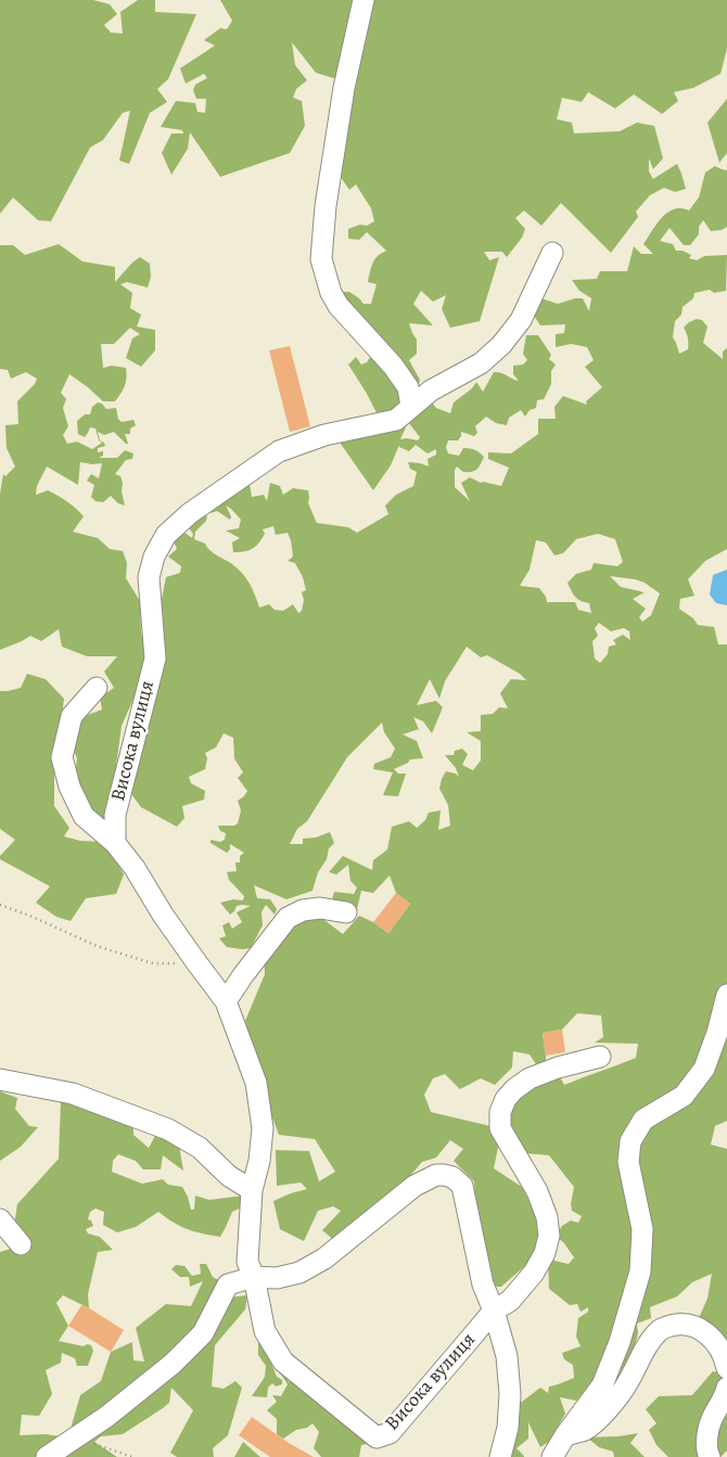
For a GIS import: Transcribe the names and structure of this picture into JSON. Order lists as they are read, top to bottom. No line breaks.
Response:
{"streets":{"street":["Висока вулиця"]}}
